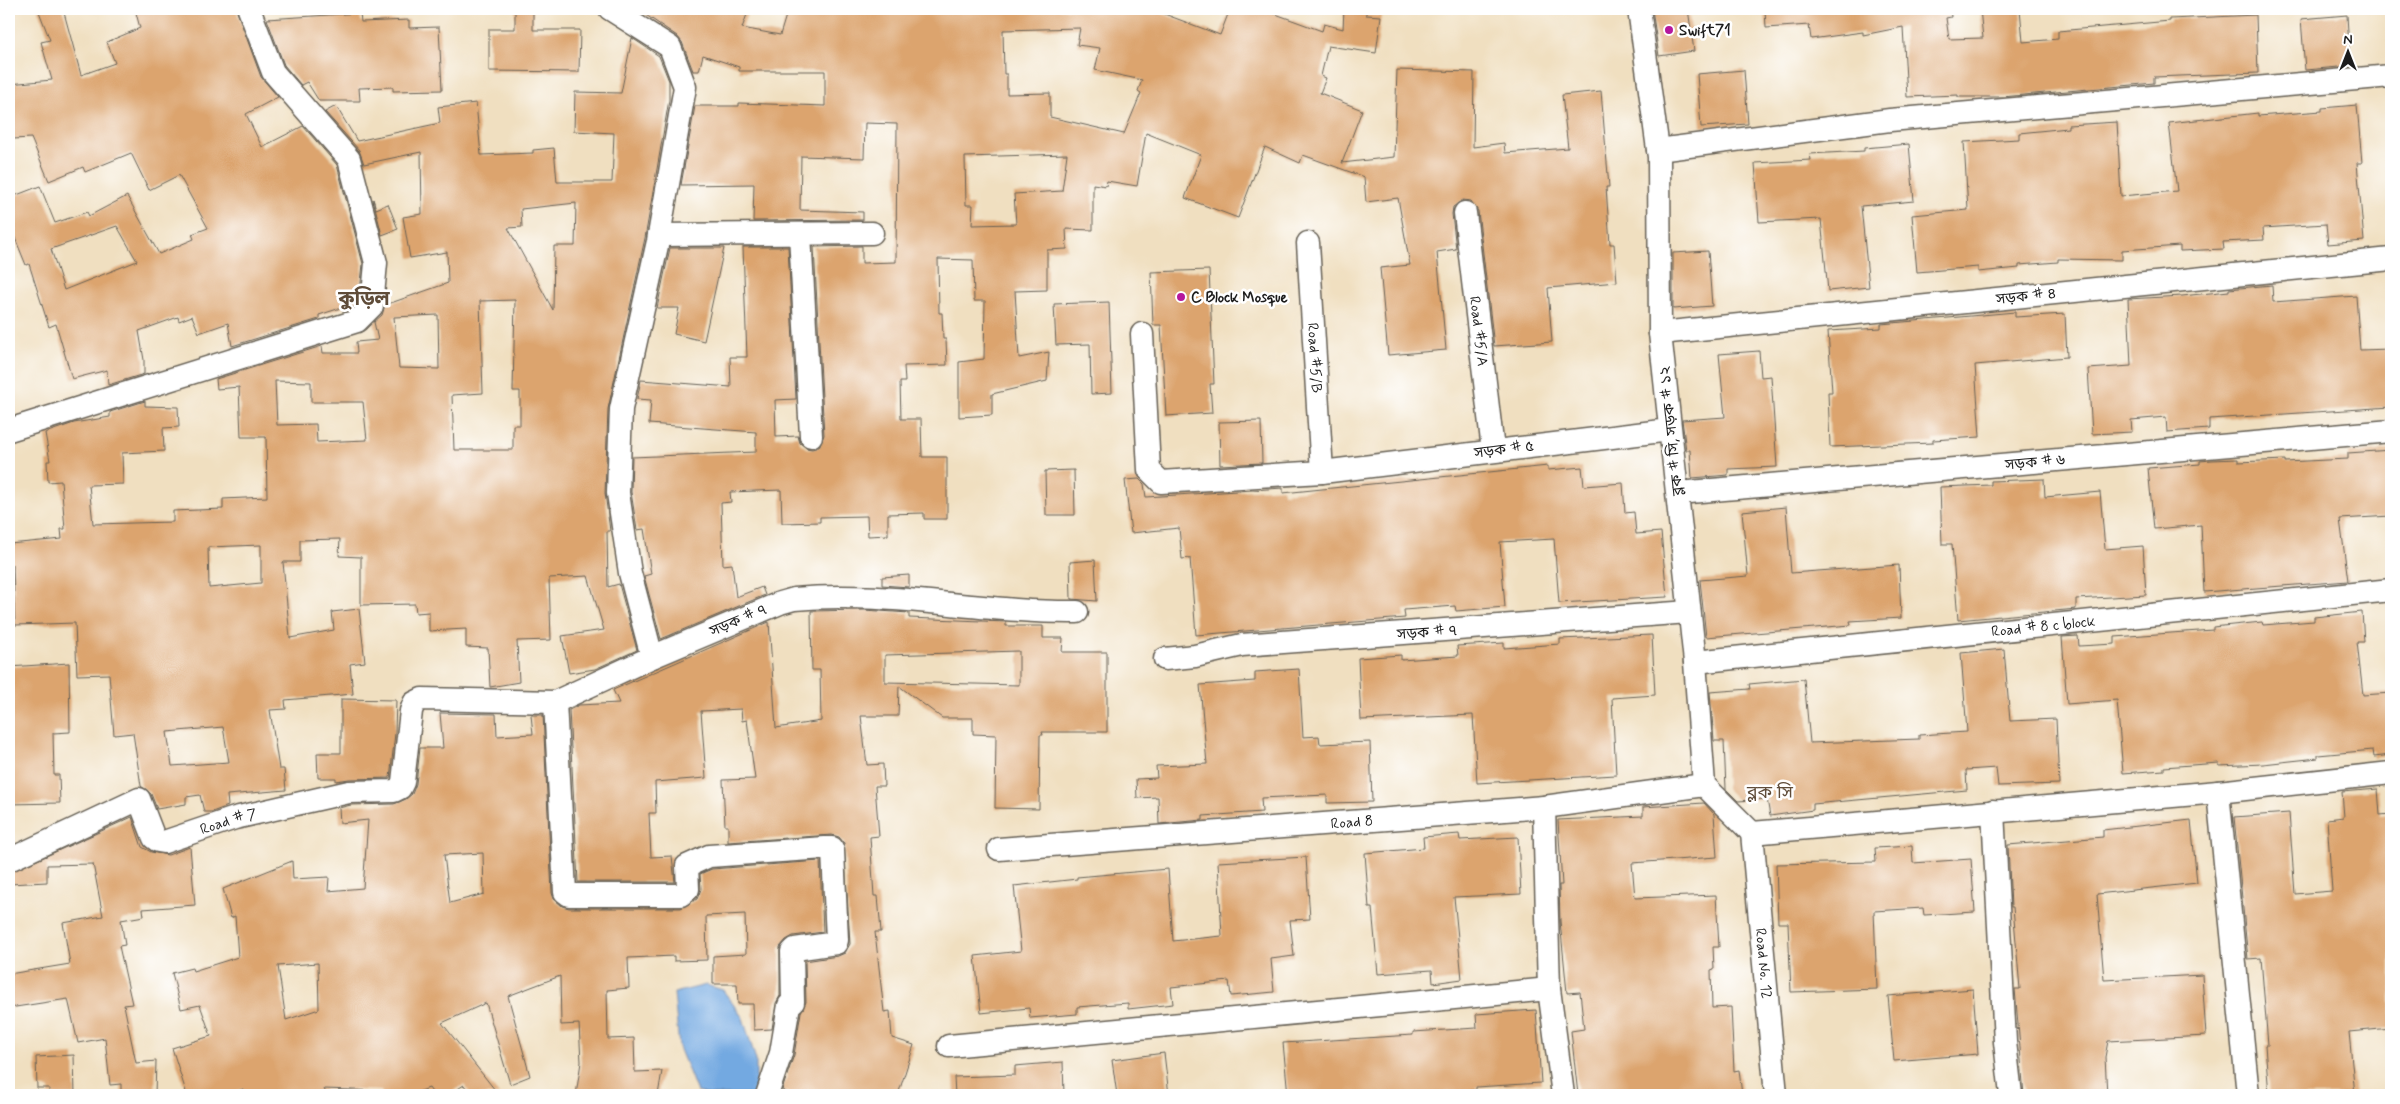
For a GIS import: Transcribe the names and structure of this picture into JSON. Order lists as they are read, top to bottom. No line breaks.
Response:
{"streets":{"street":["সড়ক # ৪","Road #5/A","Road #5/B","ব্লক # সি, সড়ক # ১২","সড়ক # ৫","সড়ক # ৬","সড়ক # ৭","Road # 8 c block","Road # 7","Road 8","Road No. 12"]},"crossings":[["সড়ক # ৪","ব্লক # সি, সড়ক # ১২"],["Road #5/A","সড়ক # ৫"],["Road #5/B","সড়ক # ৫"],["ব্লক # সি, সড়ক # ১২","সড়ক # ৫"],["ব্লক # সি, সড়ক # ১২","সড়ক # ৬"],["ব্লক # সি, সড়ক # ১২","সড়ক # ৭"],["ব্লক # সি, সড়ক # ১২","Road # 8 c block"],["ব্লক # সি, সড়ক # ১২","Road 8"],["সড়ক # ৭","Road # 7"]],"districts":["কুড়িল","ব্লক সি"],"places":["Swift71","C Block Mosque"],"north":"top"}
